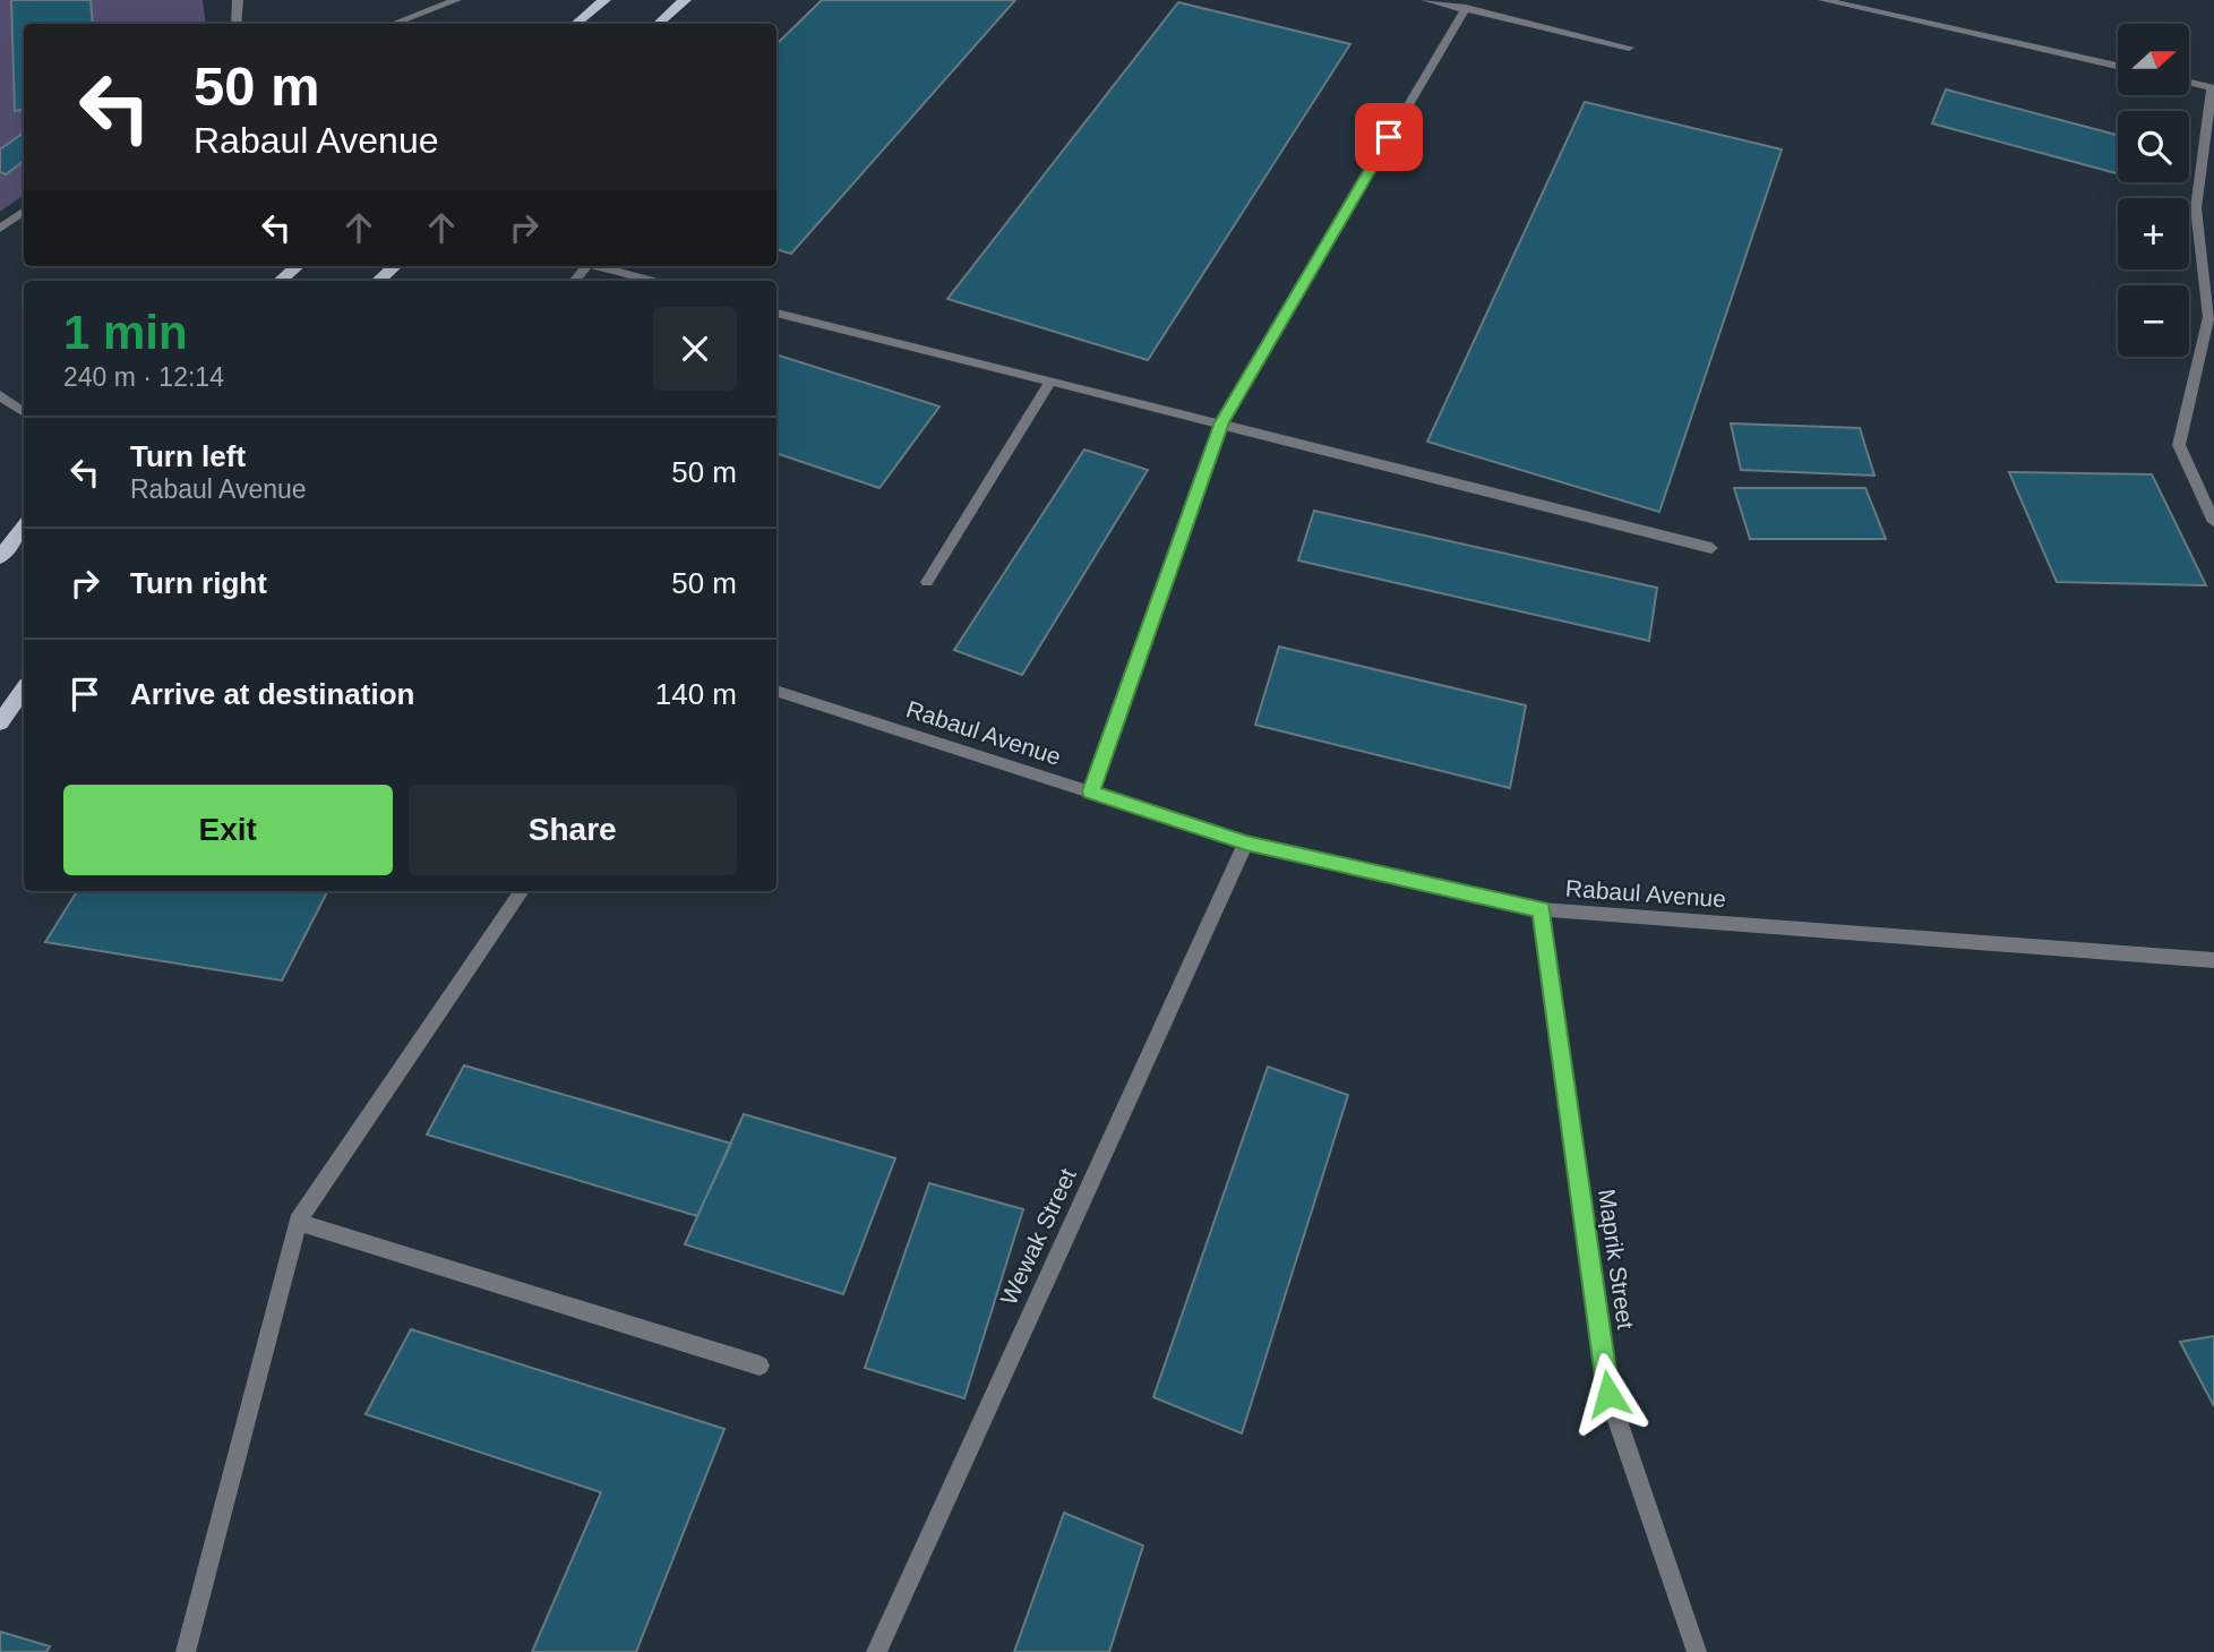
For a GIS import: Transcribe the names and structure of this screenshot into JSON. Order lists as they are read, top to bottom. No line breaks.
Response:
{"streets":{"street":["Rabaul Avenue","Wewak Street","Maprik Street"]},"crossings":[["Rabaul Avenue","Wewak Street"],["Rabaul Avenue","Maprik Street"]],"north":"right","page":{"map_buttons":["+","−"],"turn":["50 m","Rabaul Avenue"],"heading":["1 min","240 m · 12:14"],"list":[{"name":"Turn left","note":"Rabaul Avenue","value":"50 m"},{"name":"Turn right","value":"50 m"},{"name":"Arrive at destination","value":"140 m"}],"buttons":["Exit","Share"]}}
